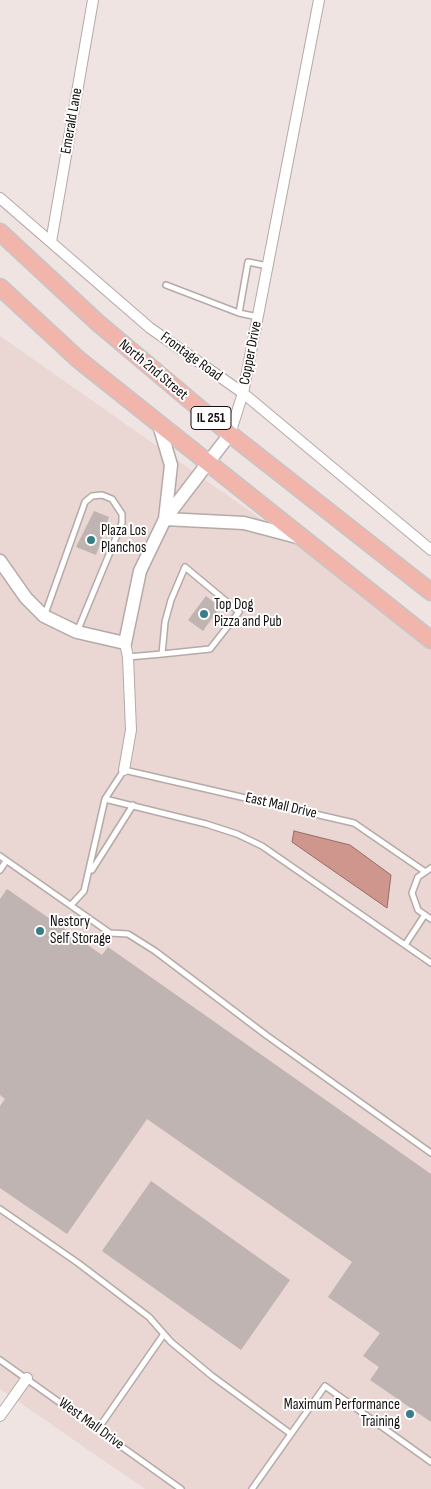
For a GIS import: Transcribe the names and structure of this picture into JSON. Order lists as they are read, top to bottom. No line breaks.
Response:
{"streets":{"main road":["North 2nd Street","IL 251"],"street":["Emerald Lane","Copper Drive","Frontage Road"],"lane":["East Mall Drive","West Mall Drive"]},"crossings":[["Emerald Lane","Frontage Road"],["Copper Drive","Frontage Road"],["Copper Drive","North 2nd Street"],["Copper Drive","IL 251"],["Copper Drive","East Mall Drive"]],"places":["Plaza Los Planchos","Top Dog Pizza and Pub","Nestory Self Storage","Maximum Performance Training"]}
